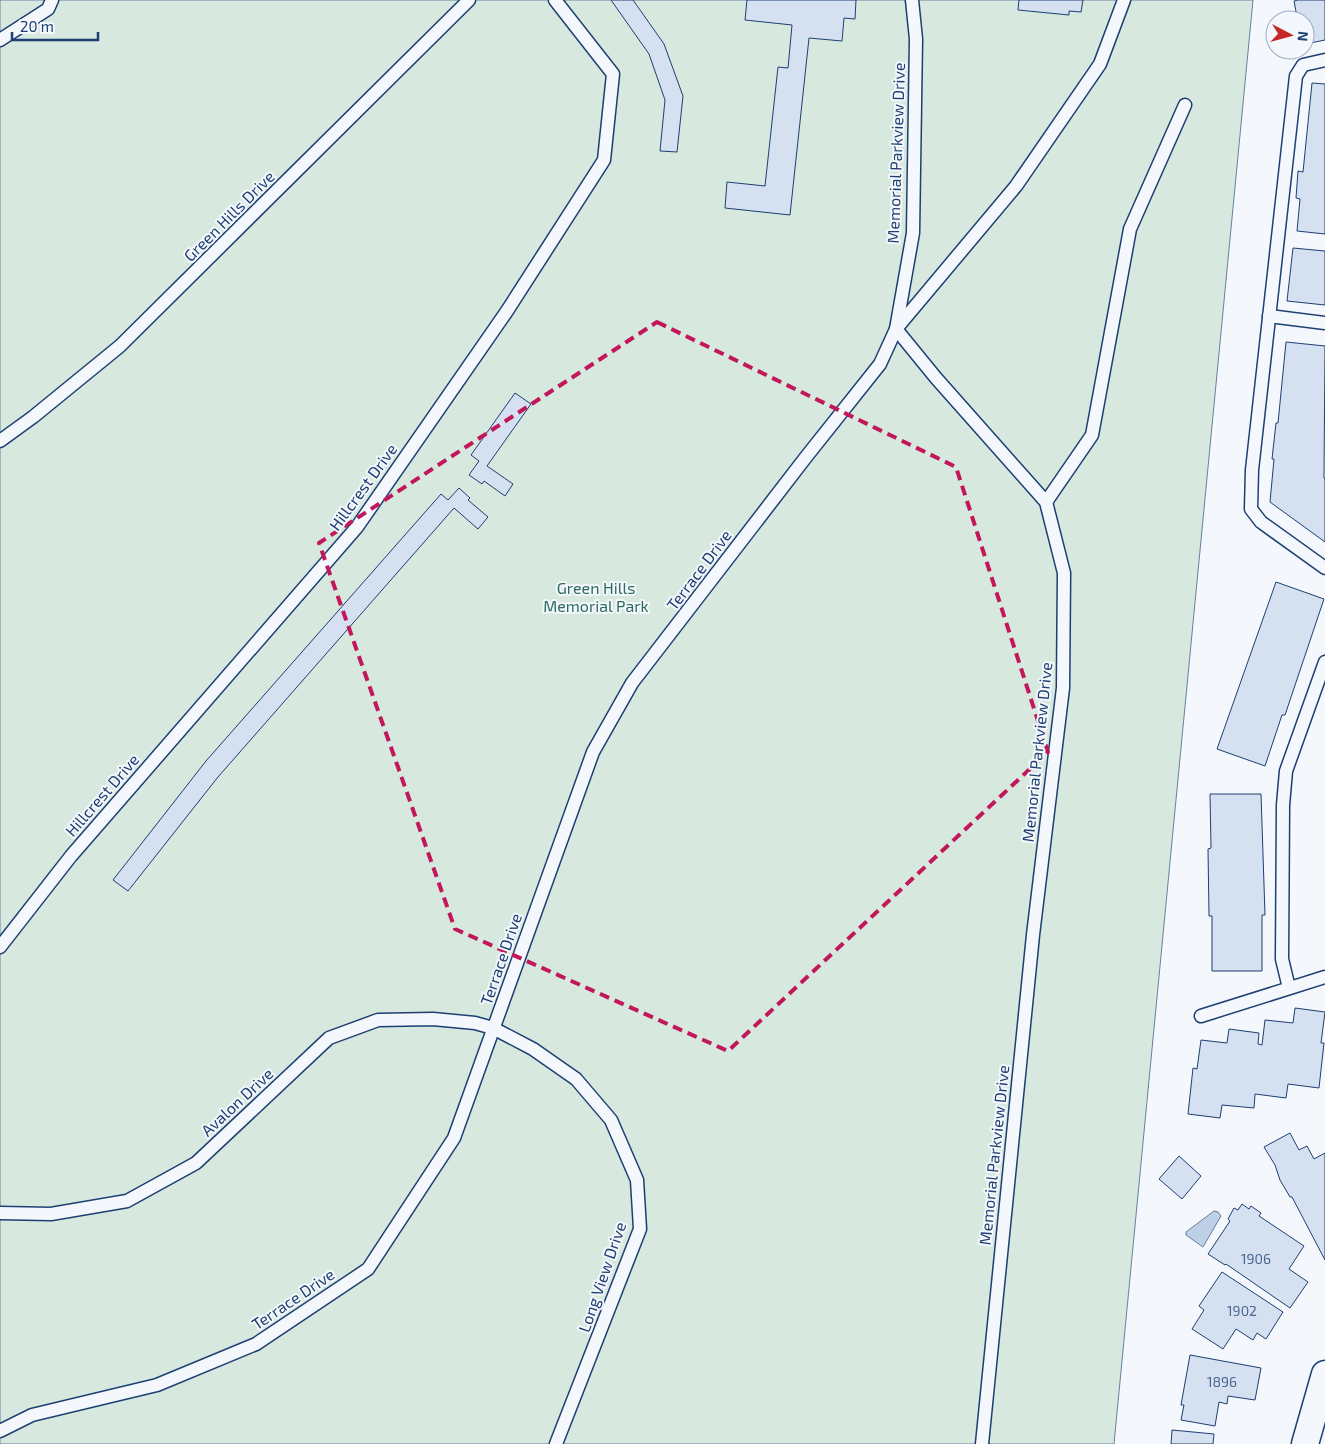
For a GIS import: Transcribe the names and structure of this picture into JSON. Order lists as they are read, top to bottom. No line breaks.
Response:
{"streets":{"lane":["Memorial Parkview Drive","Green Hills Drive","Hillcrest Drive","Terrace Drive","Avalon Drive","Long View Drive"]},"crossings":[["Memorial Parkview Drive","Terrace Drive"],["Terrace Drive","Avalon Drive"],["Terrace Drive","Long View Drive"],["Avalon Drive","Long View Drive"]],"parks":["Green Hills Memorial Park"],"house_numbers":["1906","1902","1896"],"scale_bar":"20 m","north":"right"}
